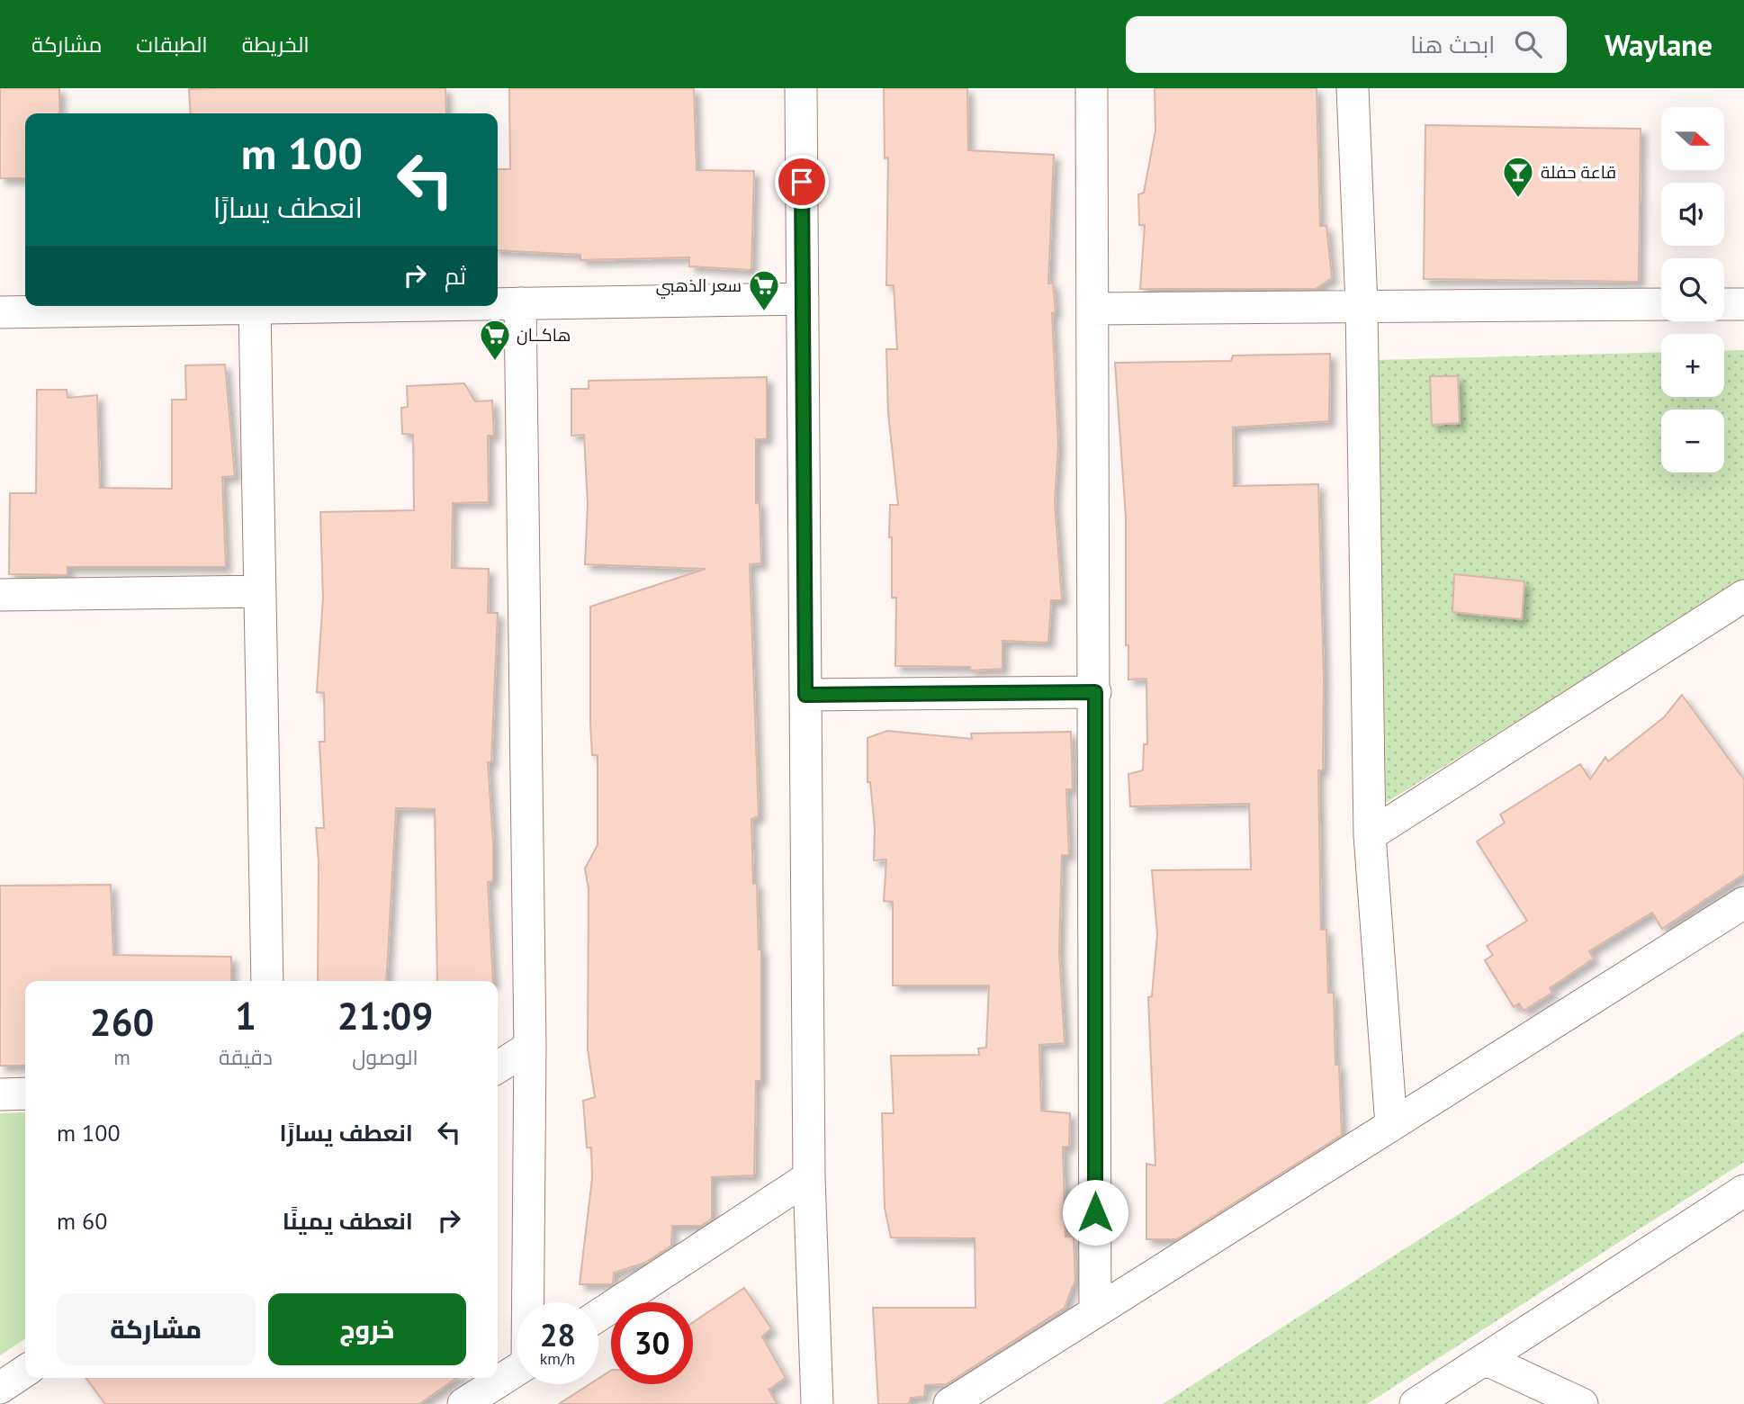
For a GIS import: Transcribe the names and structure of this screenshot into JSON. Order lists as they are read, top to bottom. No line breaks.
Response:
{"places":{"bar":["قاعة حفلة"],"supermarket":["سعر الذهبي","هاكــان"]},"north":"right","page":{"header":"Waylane","search":"ابحث هنا","nav":["الخريطة","الطبقات","مشاركة"],"map_buttons":["+","−"],"turn":["100 m","انعطف يسارًا"],"then":"ثم","eta":["21:09","الوصول","1","دقيقة","260","m"],"list":[{"name":"انعطف يسارًا","value":"100 m"},{"name":"انعطف يمينًا","value":"60 m"}],"buttons":["خروج","مشاركة"],"speed":"28 km/h","limit":"30"}}
